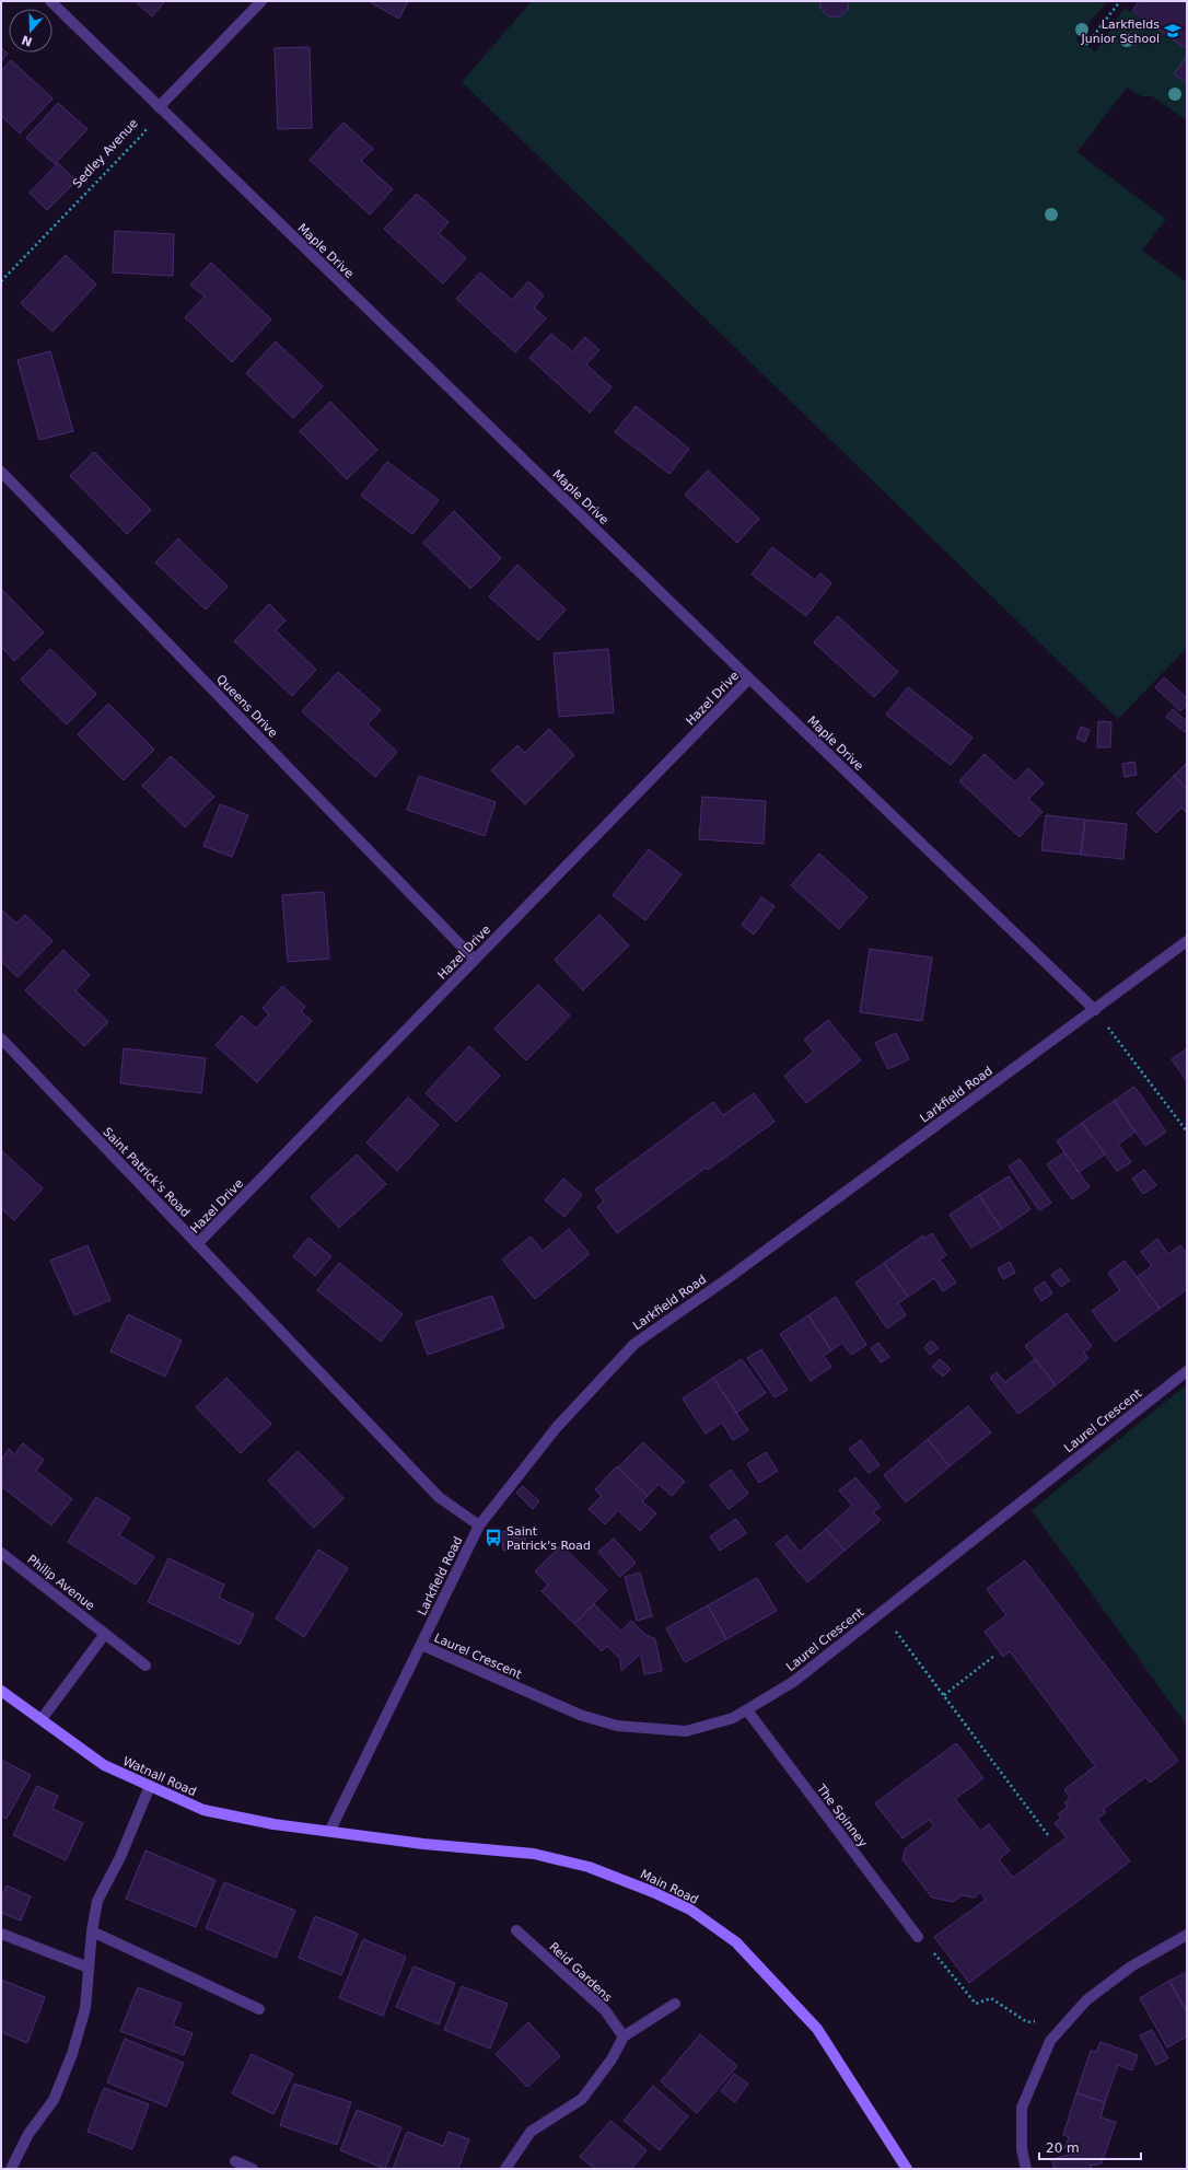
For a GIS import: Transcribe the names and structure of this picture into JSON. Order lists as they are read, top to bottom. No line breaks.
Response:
{"streets":{"main road":["Watnall Road","Main Road"],"street":["Maple Drive","Hazel Drive","Queens Drive","Larkfield Road","Saint Patrick's Road","Laurel Crescent","Philip Avenue","The Spinney","Reid Gardens"],"path":["Sedley Avenue"]},"crossings":[["Sedley Avenue","Maple Drive"],["Maple Drive","Hazel Drive"],["Maple Drive","Larkfield Road"],["Hazel Drive","Queens Drive"],["Hazel Drive","Saint Patrick's Road"],["Larkfield Road","Saint Patrick's Road"],["Larkfield Road","Laurel Crescent"],["Larkfield Road","Watnall Road"],["Larkfield Road","Main Road"],["Laurel Crescent","The Spinney"],["Watnall Road","Main Road"]],"places":{"school or university":["Larkfields Junior School"],"bus stop":["Saint Patrick's Road"]},"scale_bar":"20 m","north":"bottom"}
